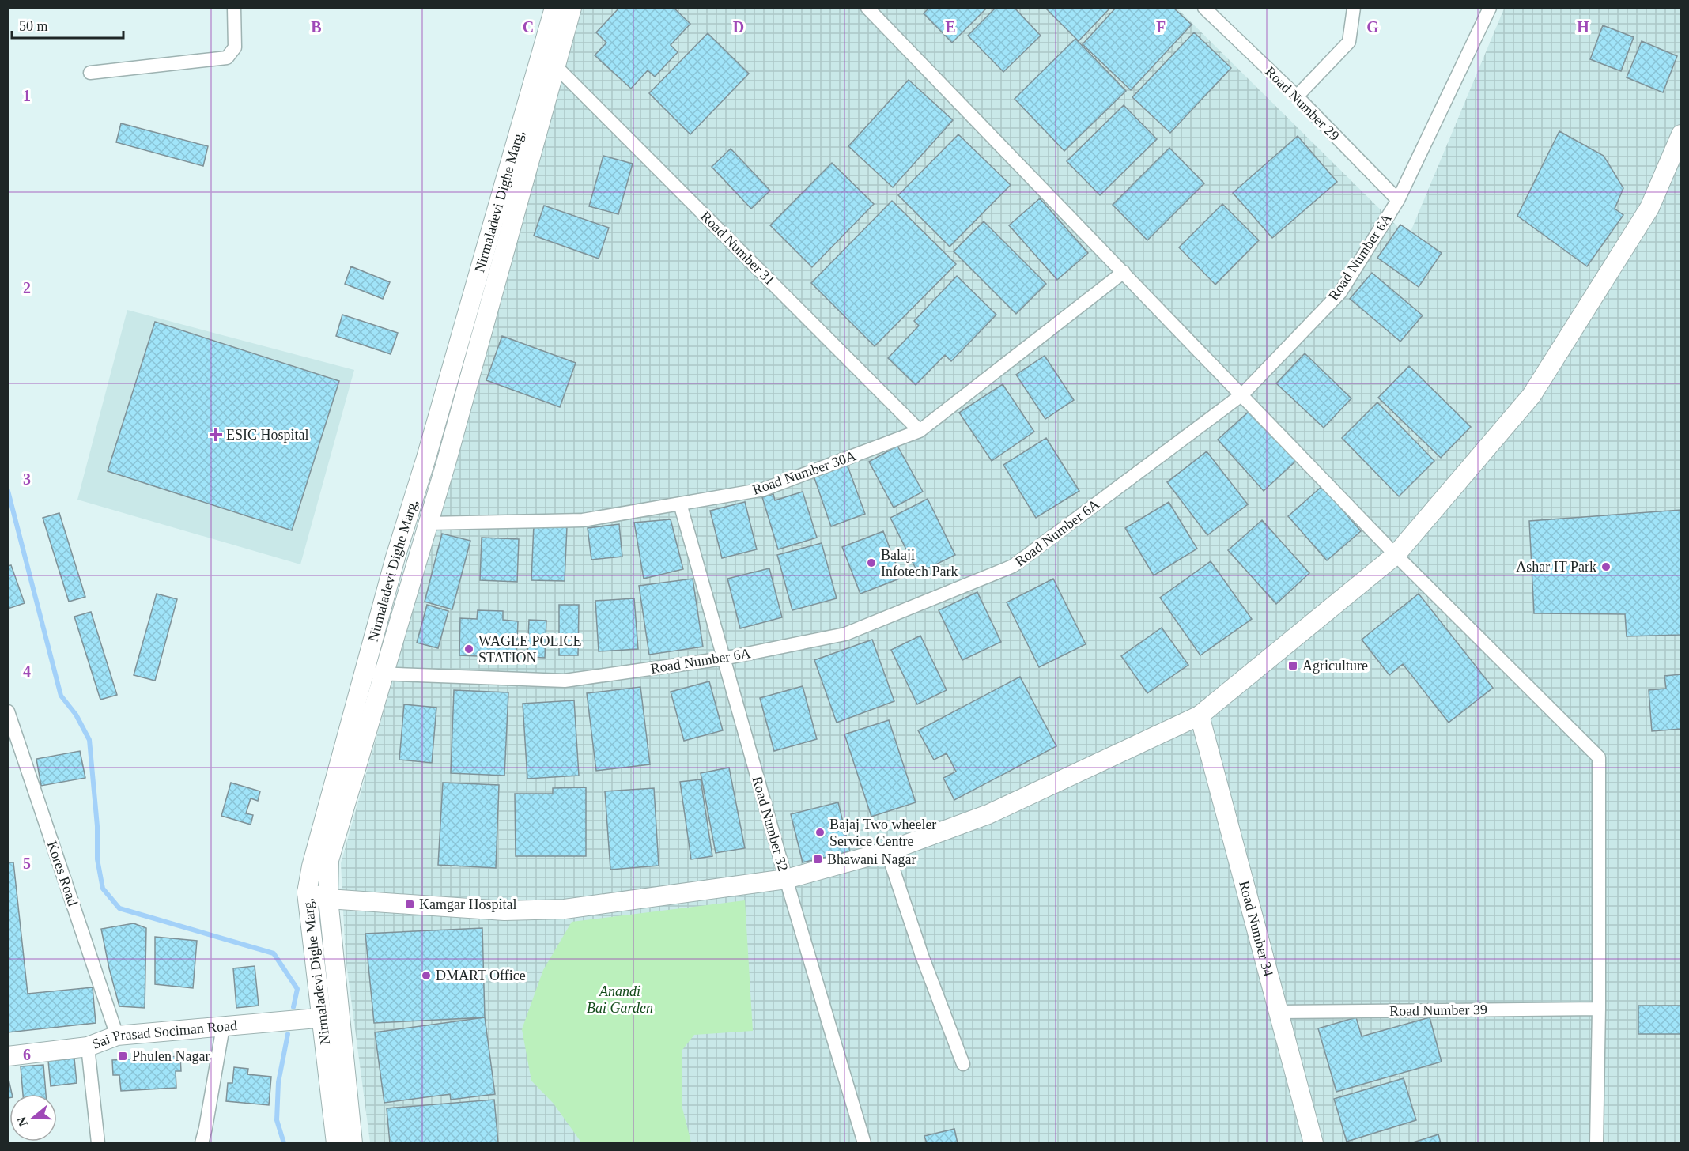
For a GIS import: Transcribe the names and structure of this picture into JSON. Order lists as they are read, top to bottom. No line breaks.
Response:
{"streets":{"street":["Road Number 29","Nirmaladevi Dighe Marg,","Road Number 31","Road Number 6A","Road Number 30A","Road Number 32","Kores Road","Road Number 34","Road Number 39","Sai Prasad Sociman Road"]},"crossings":[["Road Number 29","Road Number 6A"],["Nirmaladevi Dighe Marg,","Road Number 31"],["Nirmaladevi Dighe Marg,","Road Number 6A"],["Nirmaladevi Dighe Marg,","Road Number 30A"],["Nirmaladevi Dighe Marg,","Sai Prasad Sociman Road"],["Road Number 31","Road Number 30A"],["Road Number 6A","Road Number 32"],["Road Number 30A","Road Number 32"],["Kores Road","Sai Prasad Sociman Road"],["Road Number 34","Road Number 39"]],"parks":["Anandi Bai Garden"],"places":{"health":["ESIC Hospital"],"other":["Balaji Infotech Park","Ashar IT Park","WAGLE POLICE STATION","Bajaj Two wheeler Service Centre","DMART Office"],"transit":["Agriculture","Bhawani Nagar","Kamgar Hospital","Phulen Nagar"]},"scale_bar":"50 m","north":"left","grid":{"columns":["B","C","D","E","F","G","H"],"rows":["1","2","3","4","5","6"]}}
